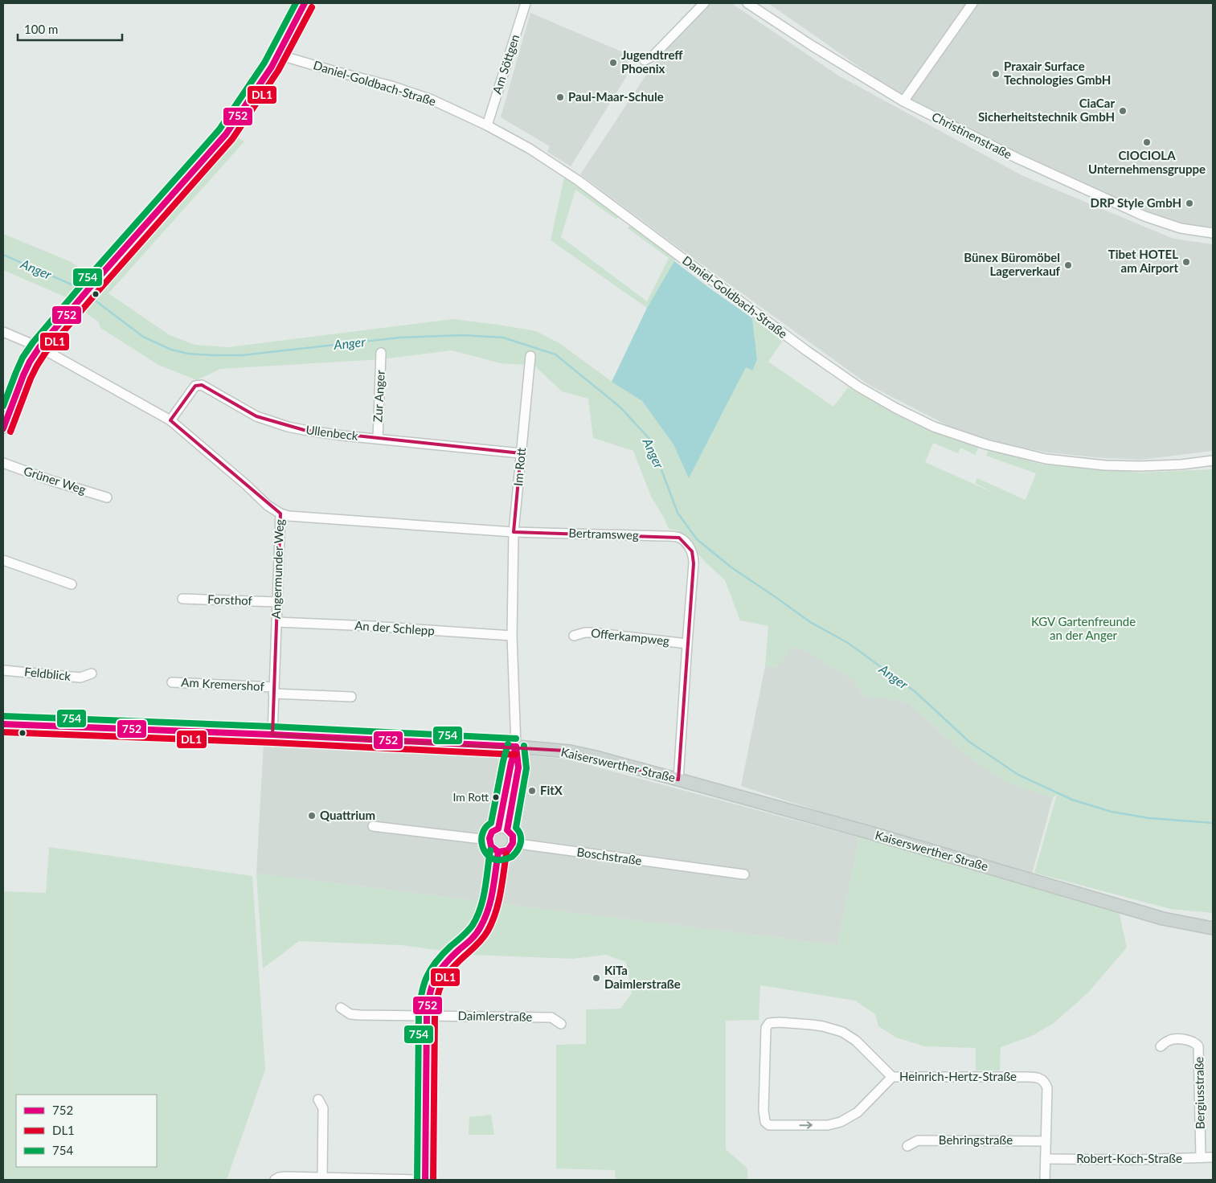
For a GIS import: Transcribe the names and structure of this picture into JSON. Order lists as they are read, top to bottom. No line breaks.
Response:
{"streets":{"main road":["Kaiserswerther Straße"],"street":["Am Söttgen","Daniel-Goldbach-Straße","Christinenstraße","Zur Anger","Ullenbeck","Im Rott","Grüner Weg","Bertramsweg","Angermunder Weg","Forsthof","An der Schlepp","Offerkampweg","Feldblick","Am Kremershof","Boschstraße","Daimlerstraße","Heinrich-Hertz-Straße","Bergiusstraße","Behringstraße","Robert-Koch-Straße"]},"crossings":[["Am Söttgen","Daniel-Goldbach-Straße"],["Zur Anger","Ullenbeck"],["Ullenbeck","Im Rott"],["Ullenbeck","Angermunder Weg"],["Im Rott","Bertramsweg"],["Im Rott","An der Schlepp"],["Im Rott","Kaiserswerther Straße"],["Im Rott","Boschstraße"],["Bertramsweg","Angermunder Weg"],["Bertramsweg","Offerkampweg"],["Bertramsweg","Kaiserswerther Straße"],["Angermunder Weg","Forsthof"],["Angermunder Weg","An der Schlepp"],["Angermunder Weg","Am Kremershof"],["Angermunder Weg","Kaiserswerther Straße"],["Heinrich-Hertz-Straße","Behringstraße"],["Heinrich-Hertz-Straße","Robert-Koch-Straße"],["Bergiusstraße","Robert-Koch-Straße"]],"water":["Anger"],"parks":["KGV Gartenfreunde an der Anger"],"places":["Jugendtreff Phoenix","Praxair Surface Technologies GmbH","Paul-Maar-Schule","CiaCar Sicherheitstechnik GmbH","CIOCIOLA Unternehmensgruppe","DRP Style GmbH","Tibet HOTEL am Airport","Bünex Büromöbel Lagerverkauf","FitX","Im Rott","Quattrium","KiTa Daimlerstraße"],"lines":["transit line 752","transit line 754","transit line DL1"],"legend":["752","DL1","754"],"scale_bar":"100 m"}
